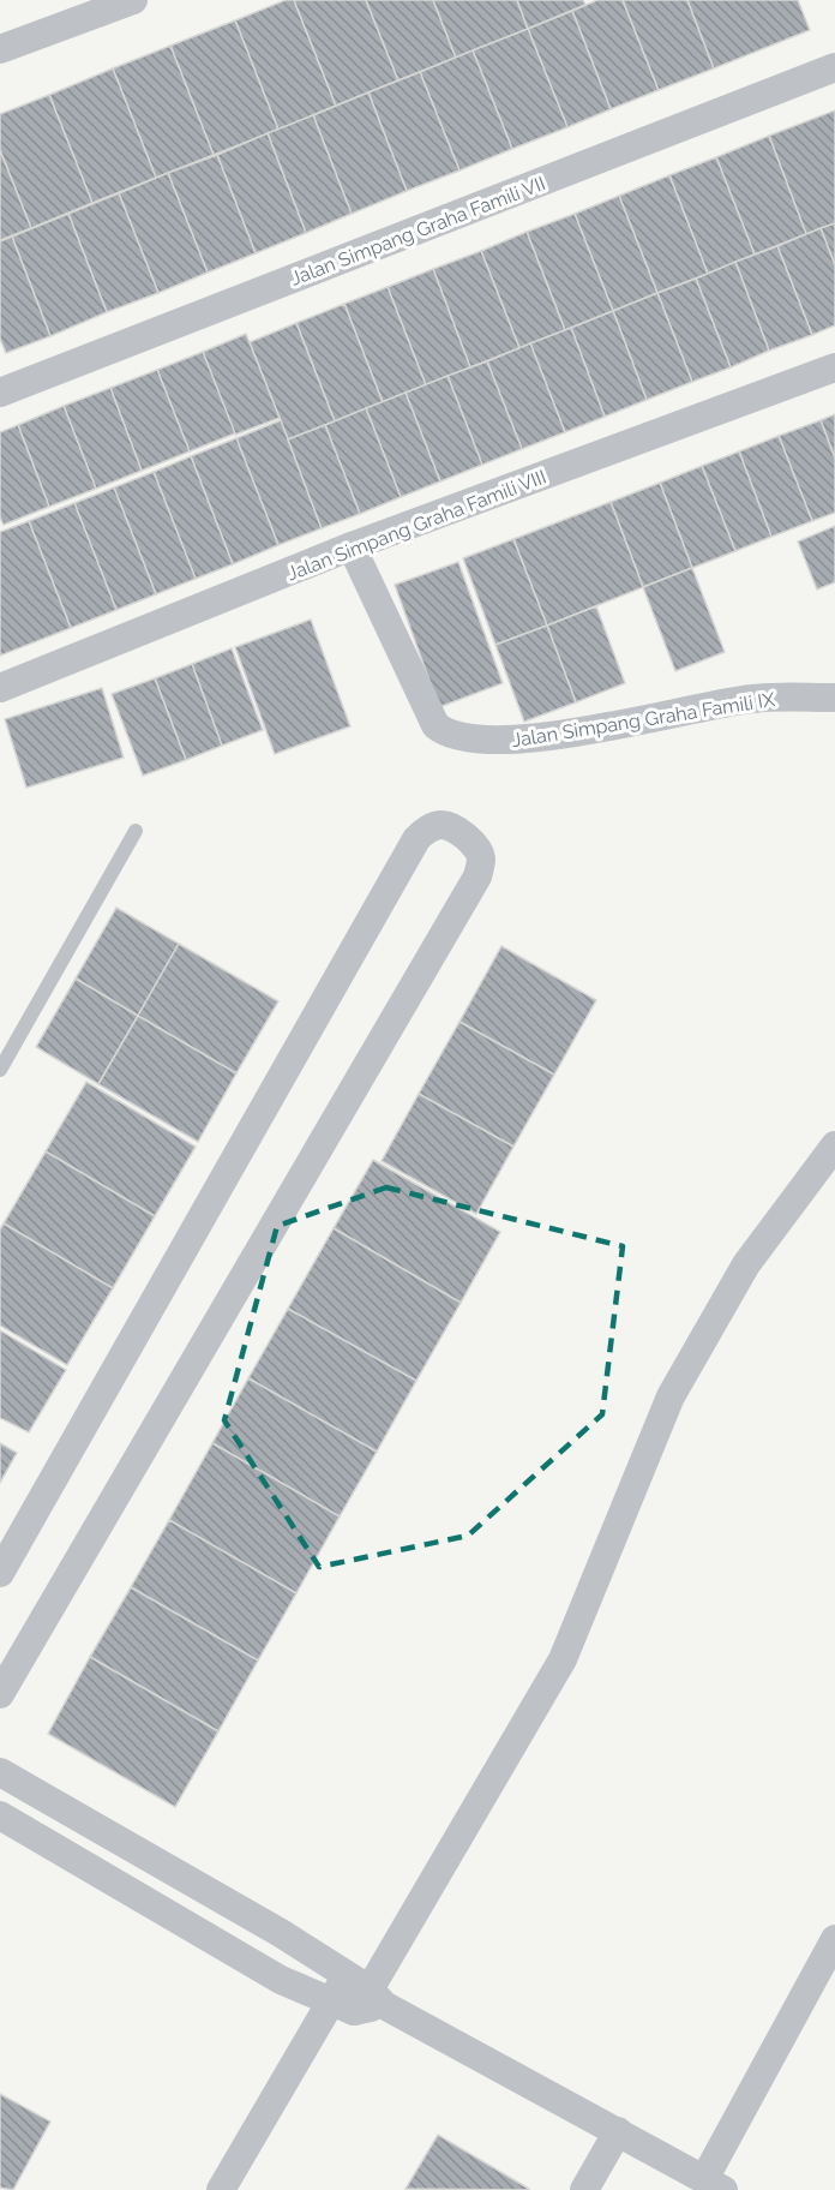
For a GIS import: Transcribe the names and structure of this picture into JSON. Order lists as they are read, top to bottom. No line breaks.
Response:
{"streets":{"street":["Jalan Simpang Graha Famili VII","Jalan Simpang Graha Famili VIII","Jalan Simpang Graha Famili IX"]},"crossings":[["Jalan Simpang Graha Famili VIII","Jalan Simpang Graha Famili IX"]]}
